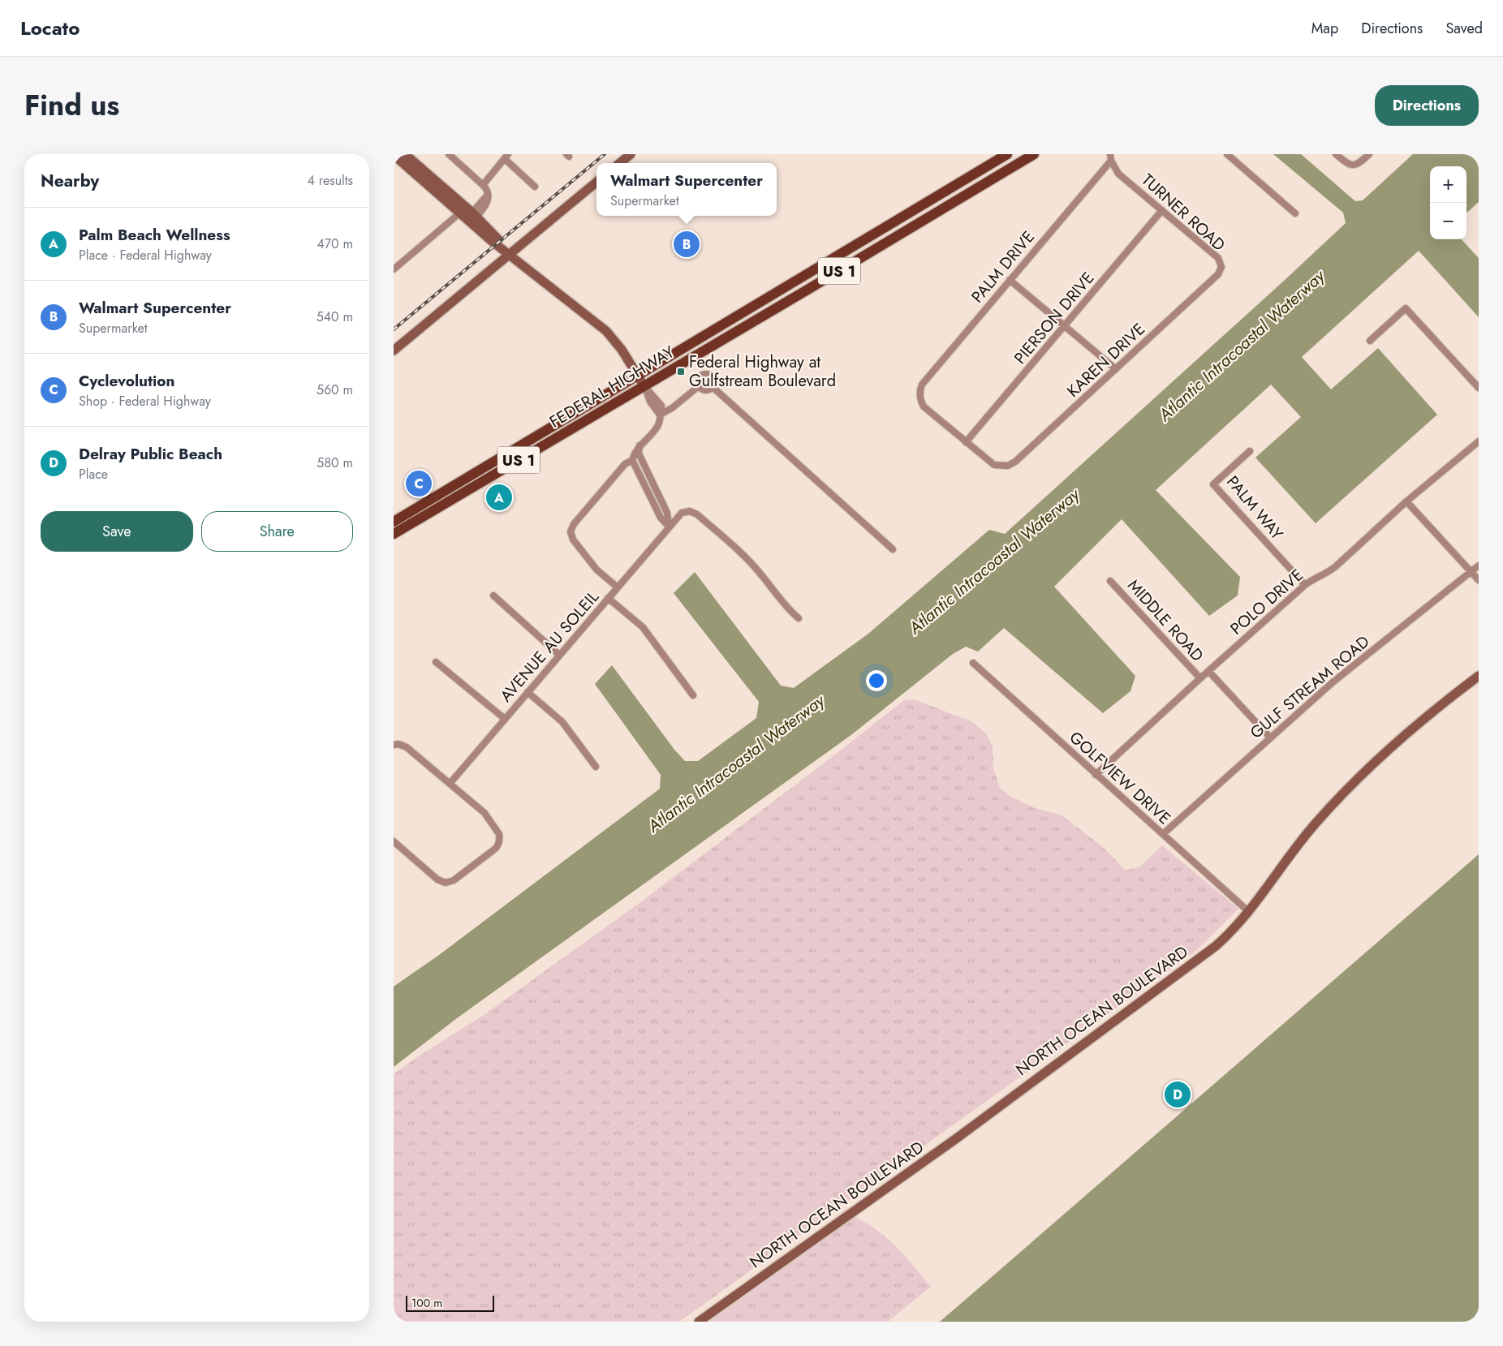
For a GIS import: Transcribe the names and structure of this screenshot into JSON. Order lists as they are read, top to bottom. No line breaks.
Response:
{"streets":{"main road":["US 1","FEDERAL HIGHWAY","NORTH OCEAN BOULEVARD"],"street":["TURNER ROAD","PALM DRIVE","PIERSON DRIVE","KAREN DRIVE","PALM WAY","POLO DRIVE","MIDDLE ROAD","AVENUE AU SOLEIL","GULF STREAM ROAD","GOLFVIEW DRIVE"]},"crossings":[["TURNER ROAD","PALM DRIVE"],["TURNER ROAD","PIERSON DRIVE"],["TURNER ROAD","KAREN DRIVE"],["PALM DRIVE","PIERSON DRIVE"],["PALM DRIVE","KAREN DRIVE"],["PIERSON DRIVE","KAREN DRIVE"],["PALM WAY","POLO DRIVE"],["POLO DRIVE","MIDDLE ROAD"],["POLO DRIVE","GOLFVIEW DRIVE"],["MIDDLE ROAD","GULF STREAM ROAD"],["GULF STREAM ROAD","GOLFVIEW DRIVE"],["GOLFVIEW DRIVE","NORTH OCEAN BOULEVARD"]],"water":["Atlantic Intracoastal Waterway"],"places":{"transit":["Federal Highway at Gulfstream Boulevard"]},"scale_bar":"100 m","page":{"header":"Locato","nav":["Map","Directions","Saved"],"title":"Find us","buttons":["Directions",["Save","Share"]],"heading":["Nearby","4 results"],"popup":["Walmart Supercenter","Supermarket"],"map_buttons":["+","−"],"list":[{"mark":"A","name":"Palm Beach Wellness","note":"Place · Federal Highway","value":"470 m"},{"mark":"B","name":"Walmart Supercenter","note":"Supermarket","value":"540 m"},{"mark":"C","name":"Cyclevolution","note":"Shop · Federal Highway","value":"560 m"},{"mark":"D","name":"Delray Public Beach","note":"Place","value":"580 m"}],"pins":["B","C","A","D"],"scale":"100 m"}}
